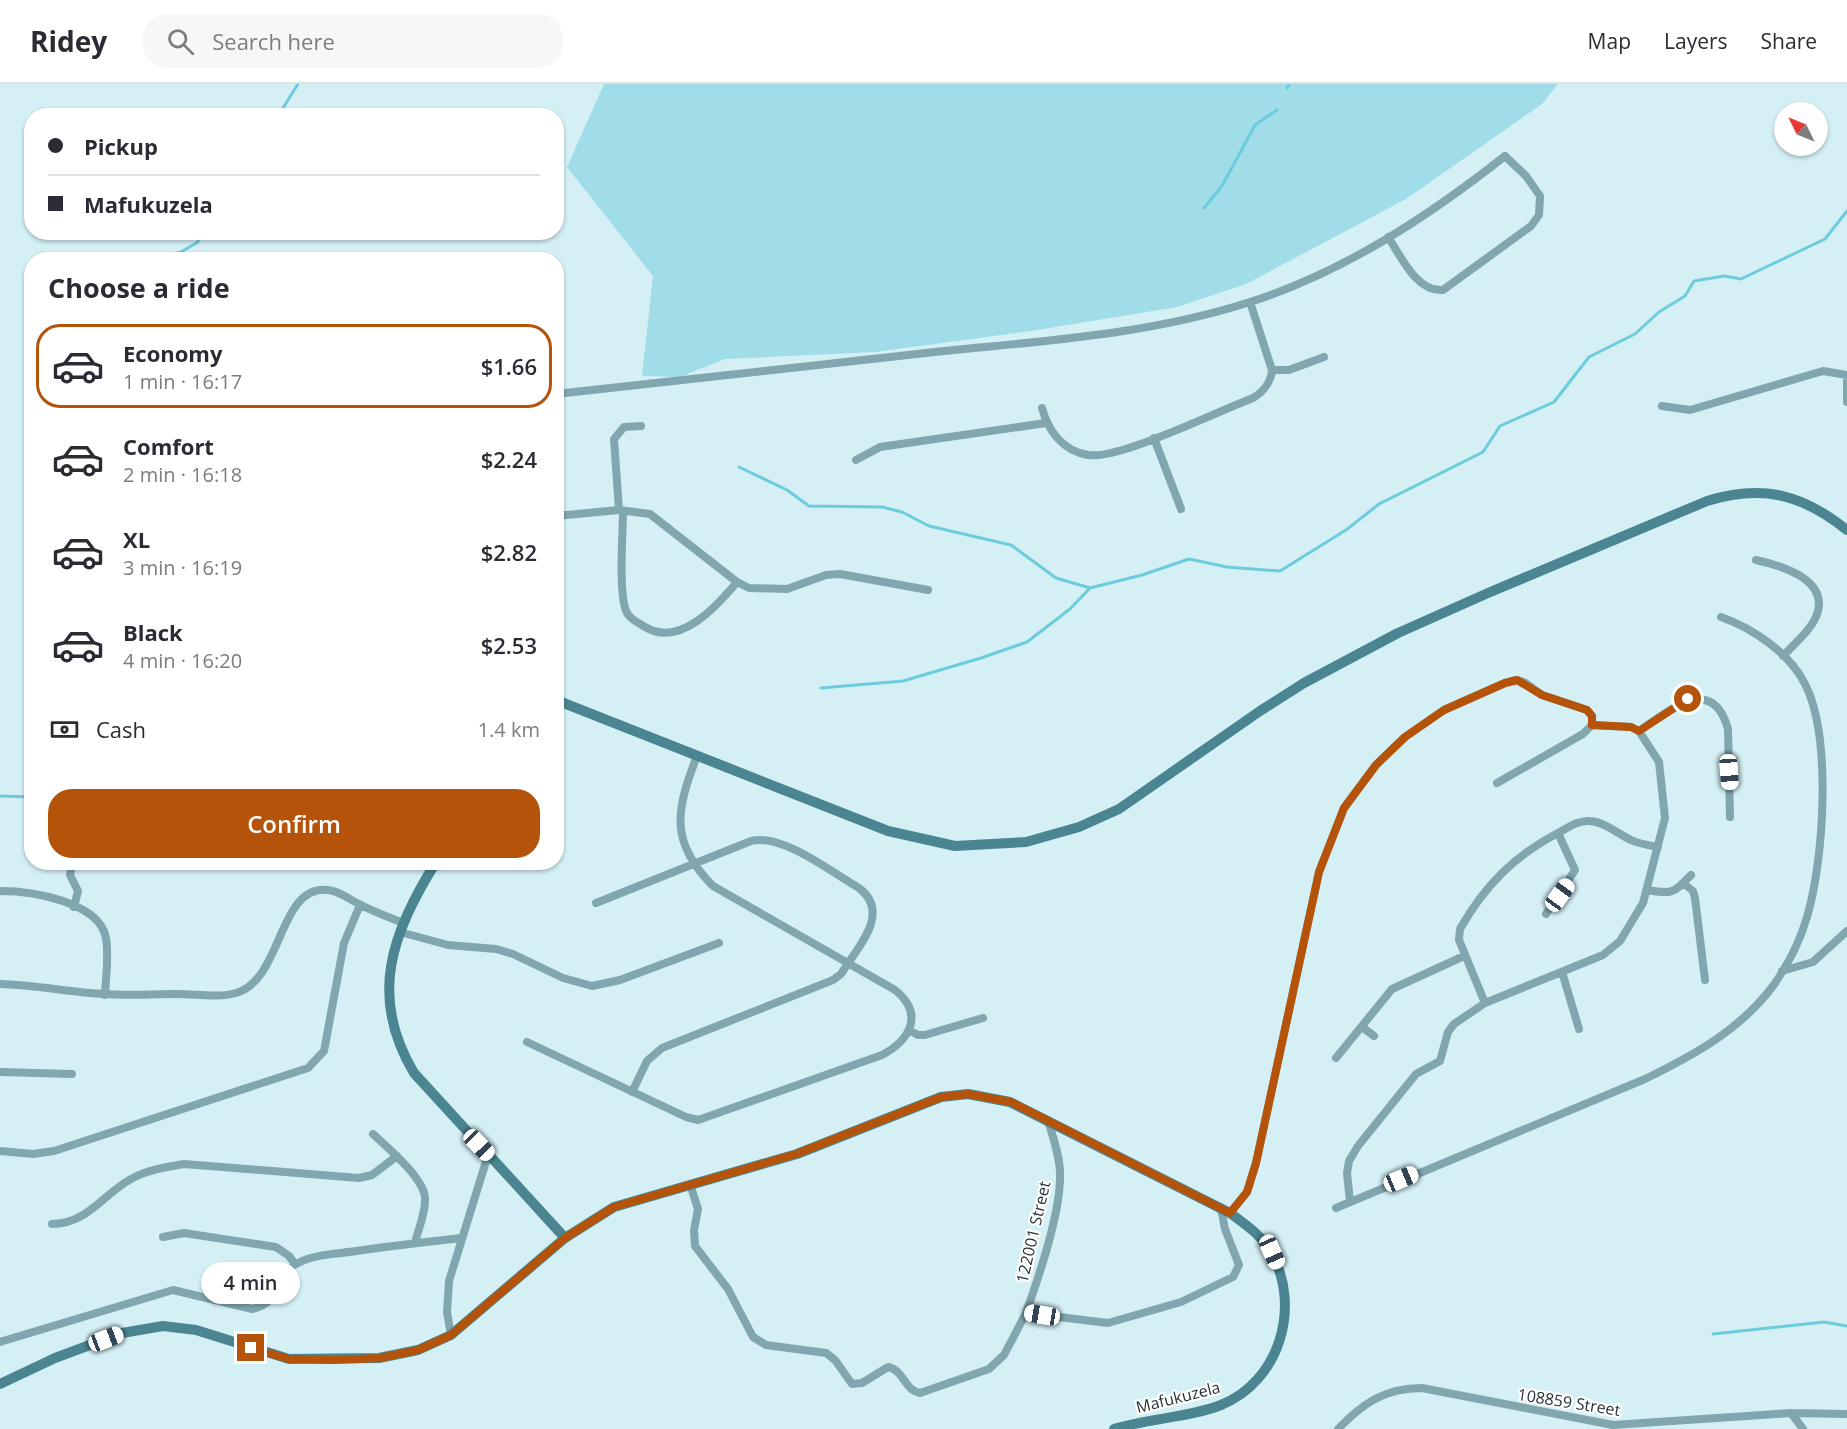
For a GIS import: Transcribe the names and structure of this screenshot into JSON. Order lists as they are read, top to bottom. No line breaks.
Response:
{"streets":{"street":["122001 Street","Mafukuzela","108859 Street"]},"crossings":[["122001 Street","Mafukuzela"]],"north":"top left","page":{"header":"Ridey","search":"Search here","nav":["Map","Layers","Share"],"banner":["Pickup","Mafukuzela"],"heading":"Choose a ride","list":[{"name":"Economy","note":"1 min · 16:17","value":"$1.66"},{"name":"Comfort","note":"2 min · 16:18","value":"$2.24"},{"name":"XL","note":"3 min · 16:19","value":"$2.82"},{"name":"Black","note":"4 min · 16:20","value":"$2.53"}],"pay":["Cash","1.4 km"],"buttons":"Confirm","bubble":"4 min"}}
